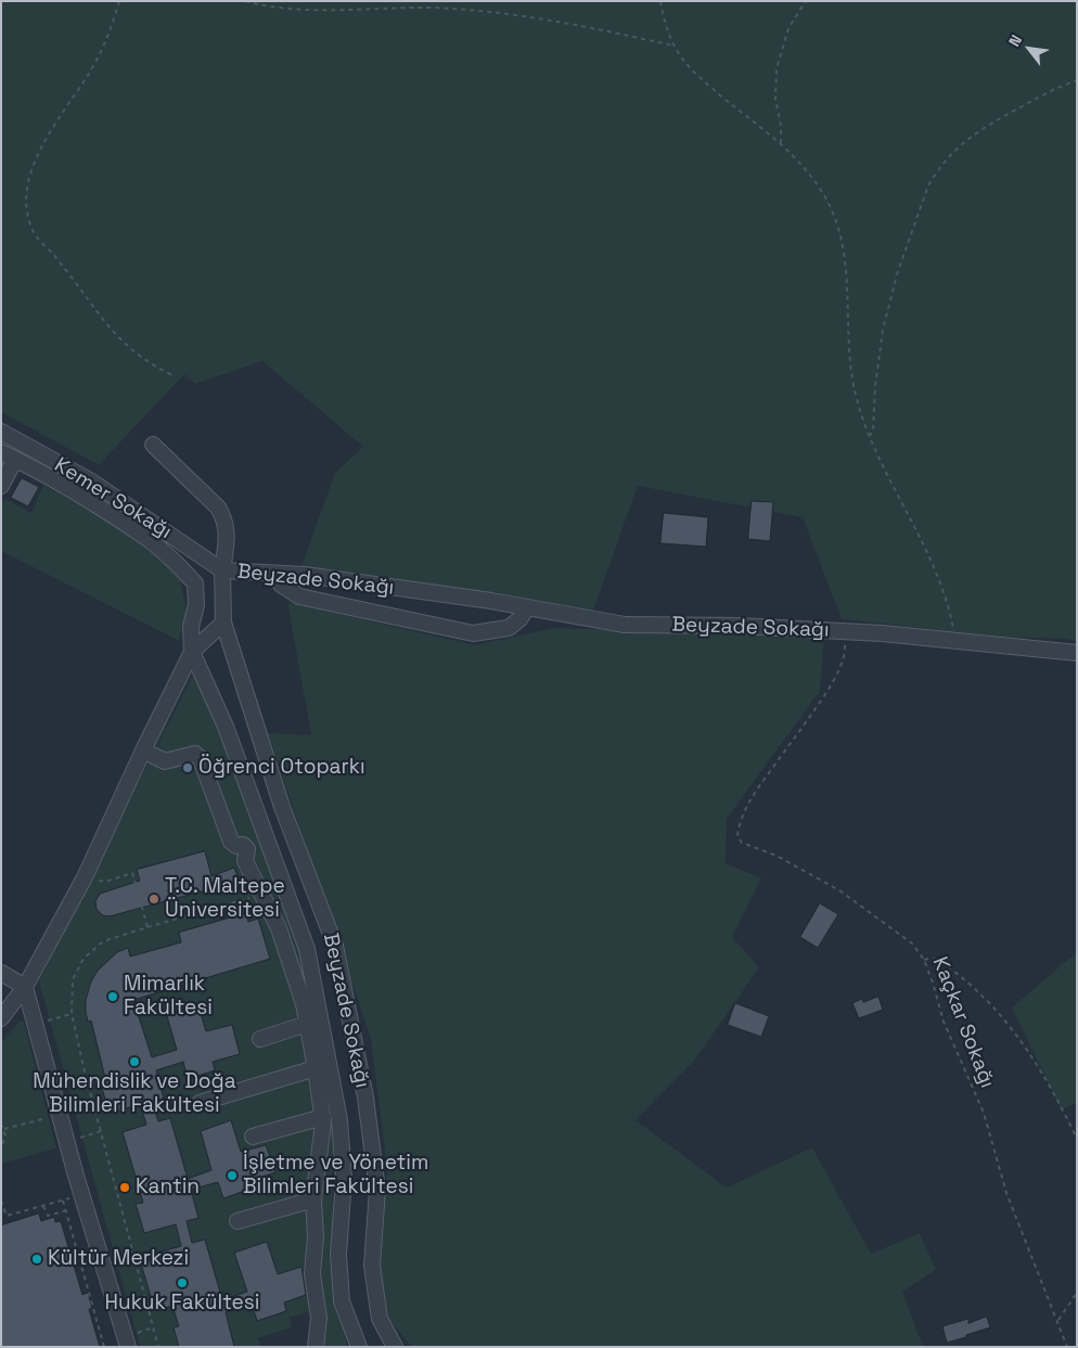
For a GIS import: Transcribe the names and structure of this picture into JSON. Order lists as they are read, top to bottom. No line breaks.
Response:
{"streets":{"street":["Kemer Sokağı","Beyzade Sokağı"],"path":["Kaçkar Sokağı"]},"crossings":[["Kemer Sokağı","Beyzade Sokağı"],["Beyzade Sokağı","Kaçkar Sokağı"]],"places":["Öğrenci Otoparkı","T.C. Maltepe Üniversitesi","Mimarlık Fakültesi","Mühendislik ve Doğa Bilimleri Fakültesi","İşletme ve Yönetim Bilimleri Fakültesi","Kantin","Kültür Merkezi","Hukuk Fakültesi"],"north":"top left"}
